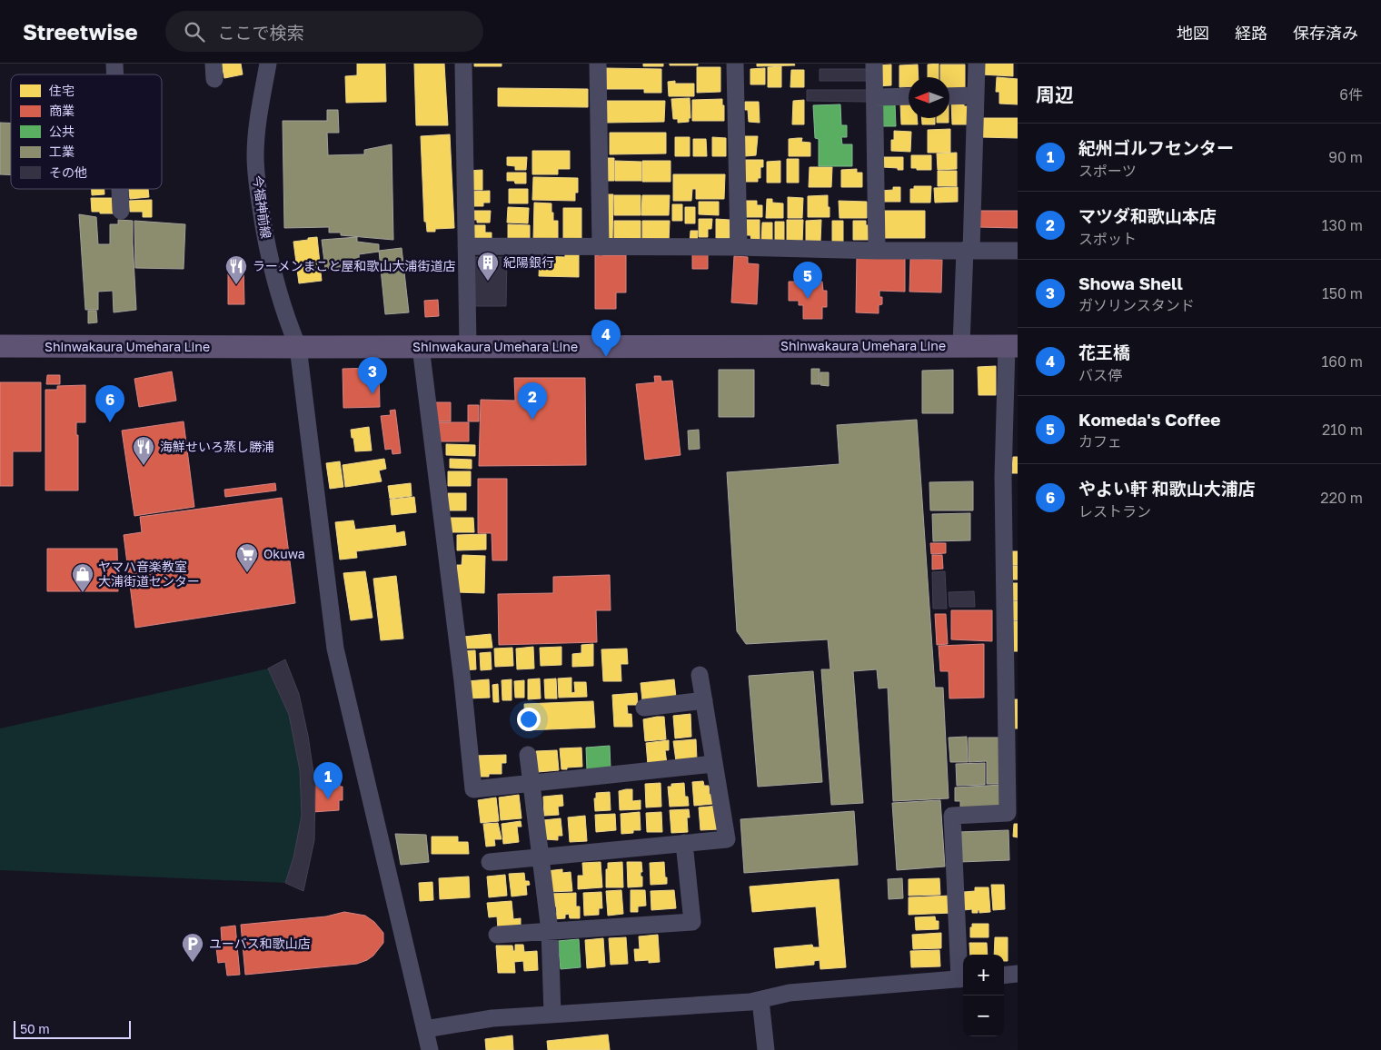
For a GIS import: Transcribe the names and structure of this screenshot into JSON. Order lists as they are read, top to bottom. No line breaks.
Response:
{"streets":{"main road":["Shinwakaura Umehara Line"],"street":["今福神前線"]},"crossings":[["今福神前線","Shinwakaura Umehara Line"]],"places":{"building":["紀陽銀行"],"restaurant":["ラーメンまこと屋和歌山大浦街道店","海鮮せいろ蒸し勝浦"],"supermarket":["Okuwa"],"shop":["ヤマハ音楽教室 大浦街道センター"],"parking":["ユーバス和歌山店"]},"legend":["住宅","商業","公共","工業","その他"],"scale_bar":"50 m","north":"left","page":{"header":"Streetwise","search":"ここで検索","nav":["地図","経路","保存済み"],"heading":["周辺","6件"],"list":[{"mark":"1","name":"紀州ゴルフセンター","note":"スポーツ","value":"90 m"},{"mark":"2","name":"マツダ和歌山本店","note":"スポット","value":"130 m"},{"mark":"3","name":"Showa Shell","note":"ガソリンスタンド","value":"150 m"},{"mark":"4","name":"花王橋","note":"バス停","value":"160 m"},{"mark":"5","name":"Komeda's Coffee","note":"カフェ","value":"210 m"},{"mark":"6","name":"やよい軒 和歌山大浦店","note":"レストラン","value":"220 m"}],"pins":["5","4","3","2","6","1"],"map_buttons":["+","−"],"scale":"50 m"}}
